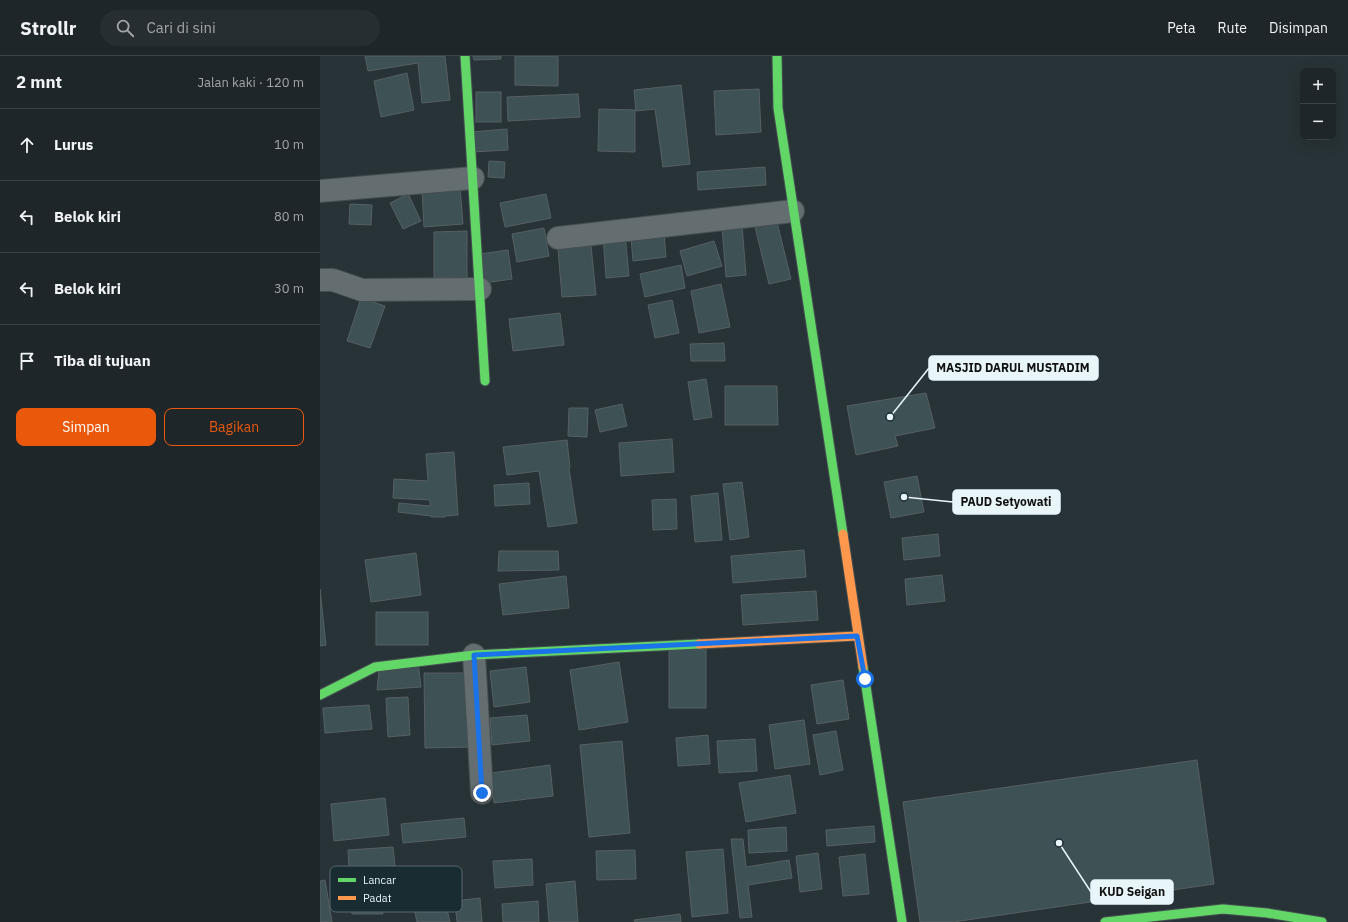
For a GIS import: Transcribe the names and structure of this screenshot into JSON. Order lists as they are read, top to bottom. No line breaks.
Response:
{"places":["MASJID DARUL MUSTADIM","PAUD Setyowati","KUD Seigan"],"legend":["Lancar","Padat"],"page":{"header":"Strollr","search":"Cari di sini","nav":["Peta","Rute","Disimpan"],"heading":["2 mnt","Jalan kaki · 120 m"],"map_buttons":["+","−"],"list":[["Lurus","10 m"],["Belok kiri","80 m"],["Belok kiri","30 m"],"Tiba di tujuan"],"buttons":["Simpan","Bagikan"]}}
